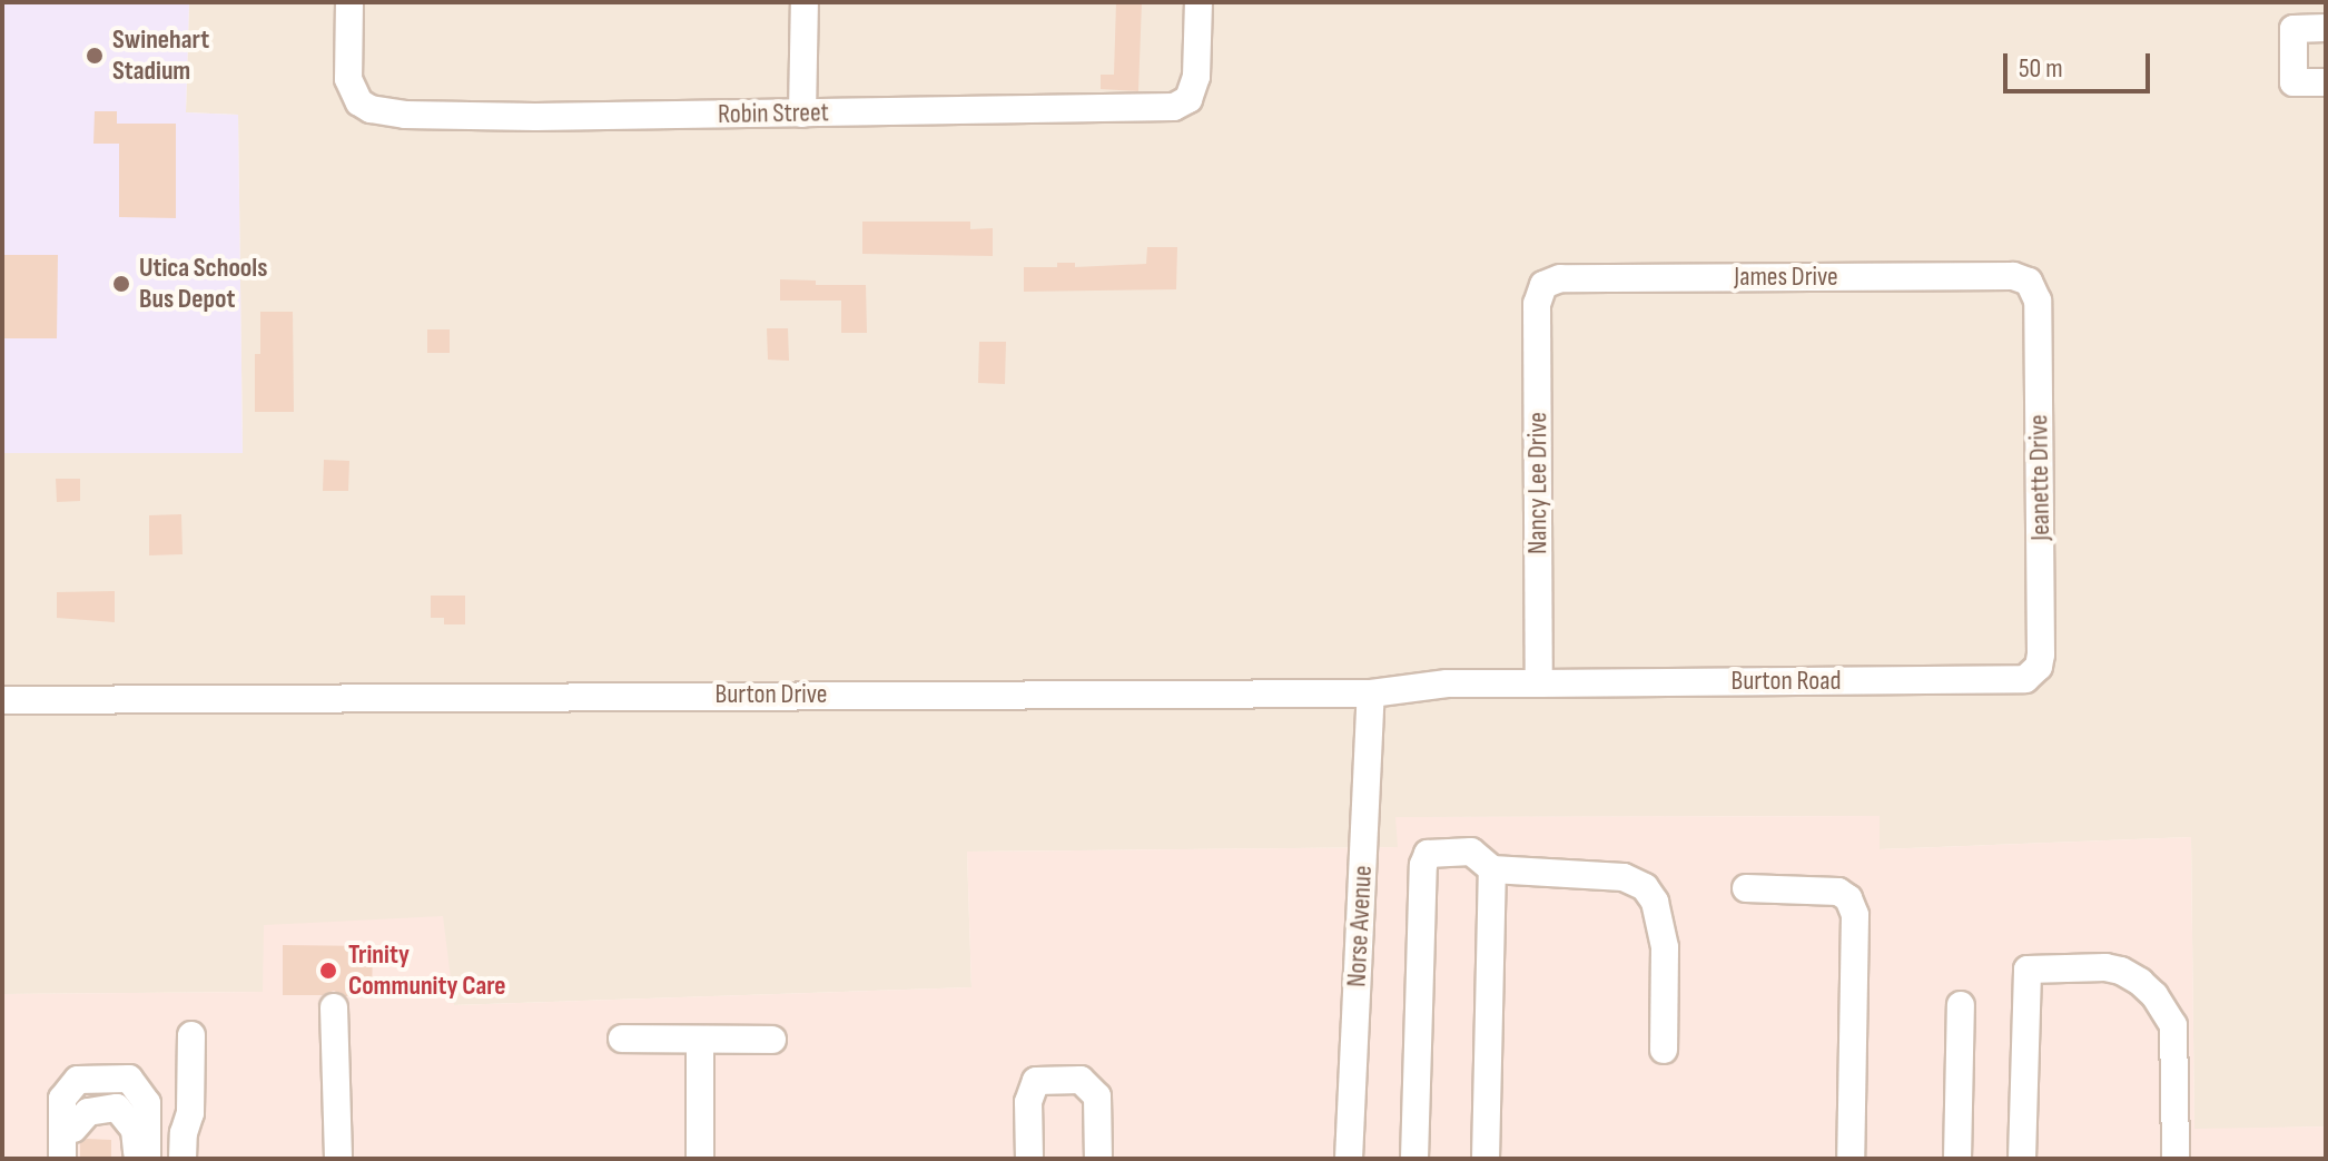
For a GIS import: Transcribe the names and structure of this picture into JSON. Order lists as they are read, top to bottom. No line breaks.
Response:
{"streets":{"street":["Robin Street","James Drive","Jeanette Drive","Nancy Lee Drive","Burton Road","Burton Drive","Norse Avenue"]},"crossings":[["James Drive","Jeanette Drive"],["James Drive","Nancy Lee Drive"],["Jeanette Drive","Burton Road"],["Nancy Lee Drive","Burton Road"],["Nancy Lee Drive","Burton Drive"],["Burton Road","Burton Drive"],["Burton Drive","Norse Avenue"]],"places":["Swinehart Stadium","Utica Schools Bus Depot","Trinity Community Care"],"scale_bar":"50 m"}
